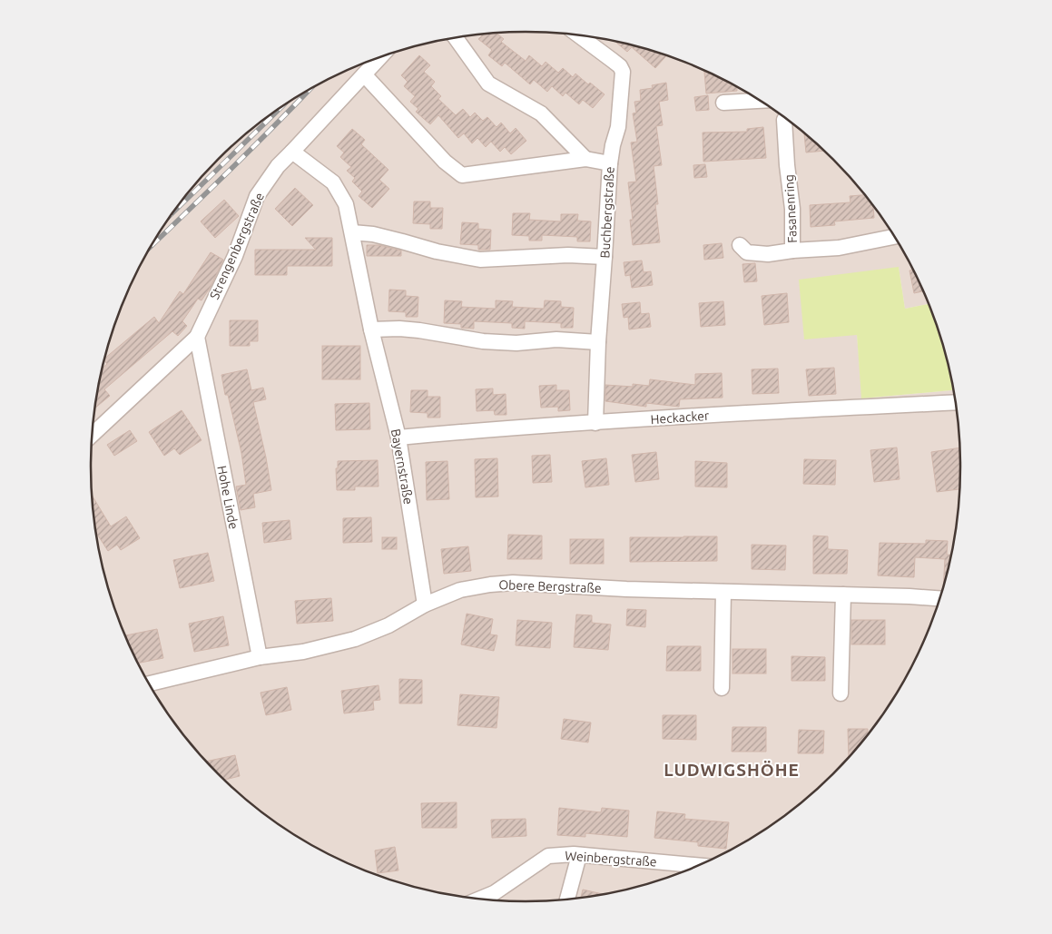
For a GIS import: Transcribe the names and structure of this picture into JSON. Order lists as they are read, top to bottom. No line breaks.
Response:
{"streets":{"street":["Fasanenring","Buchbergstraße","Strengenbergstraße","Heckacker","Bayernstraße","Hohe Linde","Obere Bergstraße","Weinbergstraße"]},"crossings":[["Buchbergstraße","Heckacker"],["Strengenbergstraße","Bayernstraße"],["Strengenbergstraße","Hohe Linde"],["Heckacker","Bayernstraße"],["Bayernstraße","Obere Bergstraße"],["Hohe Linde","Obere Bergstraße"]],"districts":["LUDWIGSHÖHE"]}
